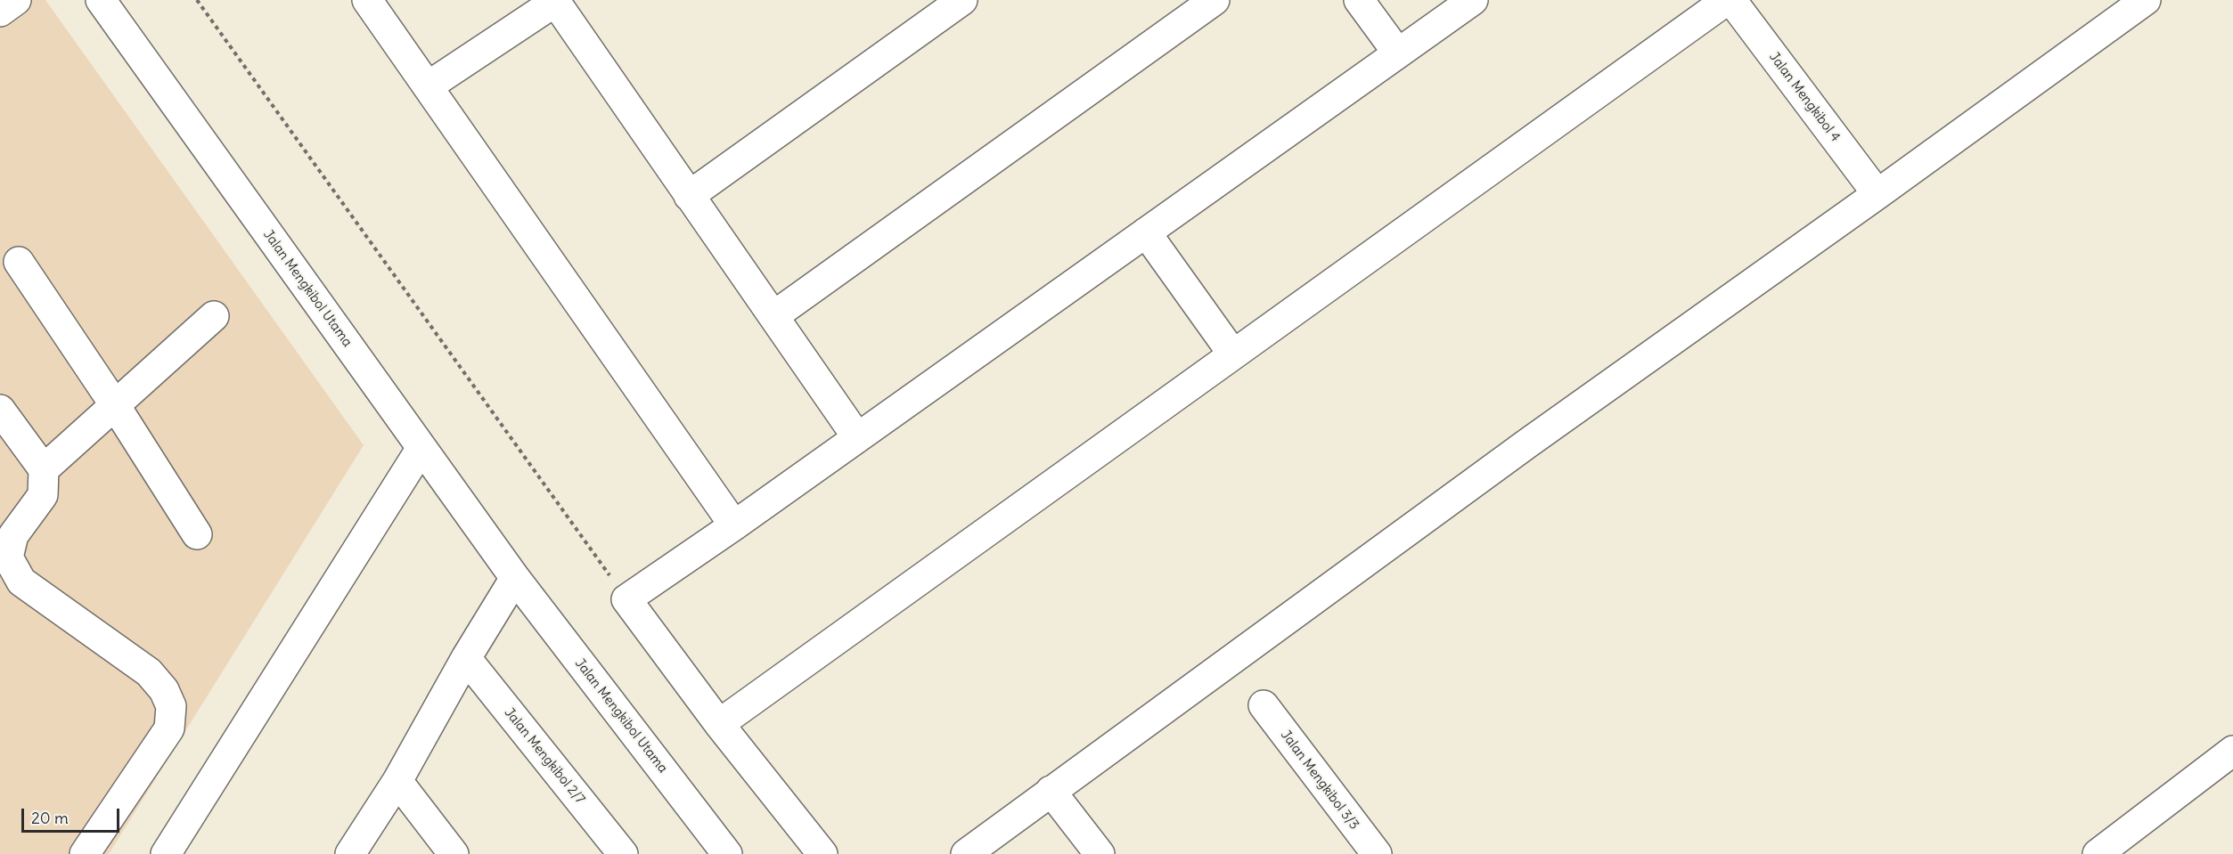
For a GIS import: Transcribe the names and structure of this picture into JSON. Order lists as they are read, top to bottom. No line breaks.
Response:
{"streets":{"street":["Jalan Mengkibol 4","Jalan Mengkibol Utama","Jalan Mengkibol 2/7","Jalan Mengkibol 3/3"]},"scale_bar":"20 m"}
